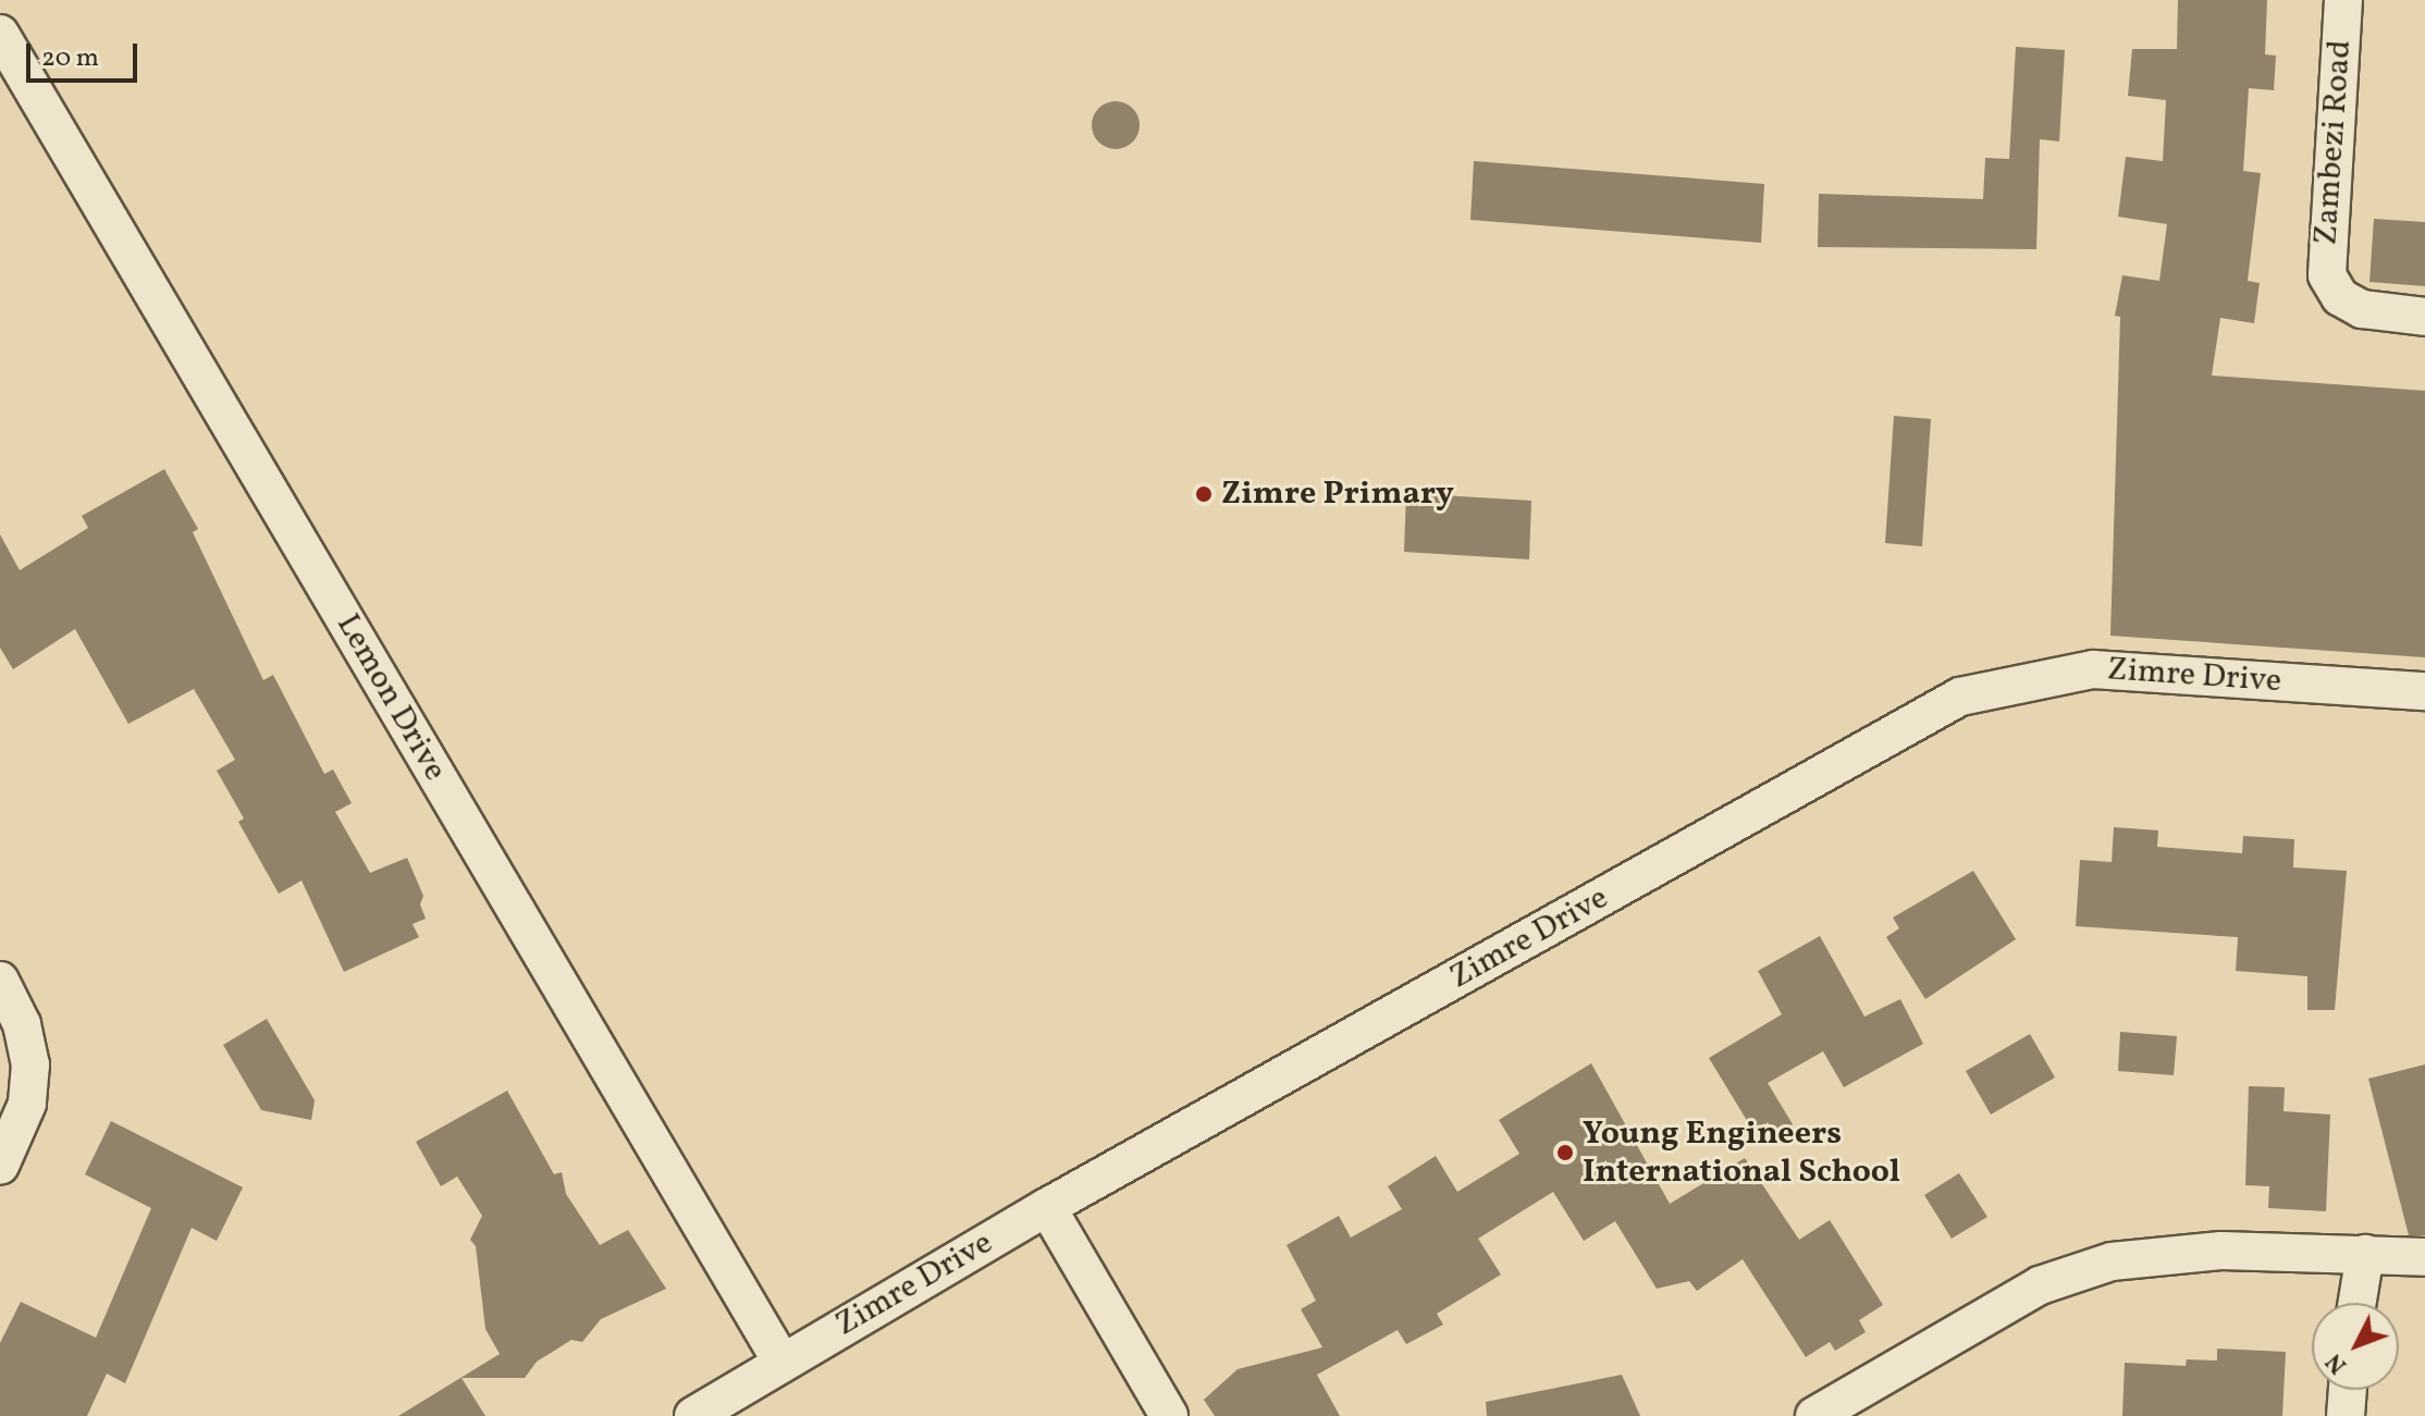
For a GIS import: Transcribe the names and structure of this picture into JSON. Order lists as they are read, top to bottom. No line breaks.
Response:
{"streets":{"street":["Zambezi Road","Zimre Drive","Lemon Drive"]},"crossings":[["Zimre Drive","Lemon Drive"]],"places":["Zimre Primary","Young Engineers International School"],"scale_bar":"20 m","north":"bottom left"}
